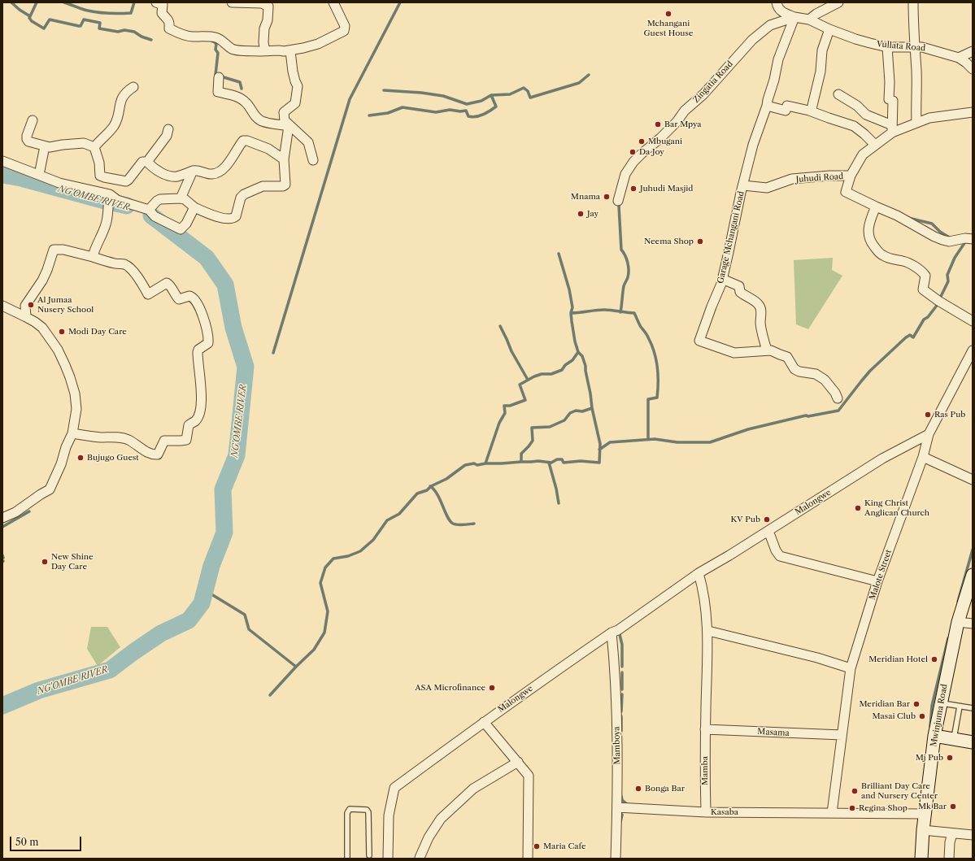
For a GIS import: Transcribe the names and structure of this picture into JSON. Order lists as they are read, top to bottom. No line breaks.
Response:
{"streets":{"street":["Vullata Road","Zingatia Road","Juhudi Road","Garage Mchangani Road","Malongwe","Malote Street","Mwinjuma Road","Masama","Mamboya","Mamba","Kasaba"]},"crossings":[["Vullata Road","Zingatia Road"],["Zingatia Road","Garage Mchangani Road"],["Juhudi Road","Garage Mchangani Road"],["Malongwe","Malote Street"],["Malongwe","Mamboya"],["Malote Street","Masama"],["Malote Street","Kasaba"],["Mwinjuma Road","Kasaba"],["Masama","Mamba"],["Mamboya","Kasaba"],["Mamba","Kasaba"]],"water":["NG'OMBE RIVER"],"places":["Mchangani Guest House","Bar Mpya","Mbugani","Da Joy","Juhudi Masjid","Mnama","Jay","Neema Shop","Al Jumaa Nusery School","Modi Day Care","Ras Pub","Bujugo Guest","King Christ Anglican Church","KV Pub","New Shine Day Care","Meridian Hotel","ASA Microfinance","Meridian Bar","Masai Club","Mj Pub","Bonga Bar","Brilliant Day Care and Nursery Center","Mk Bar","Regina Shop","Maria Cafe"],"scale_bar":"50 m"}
